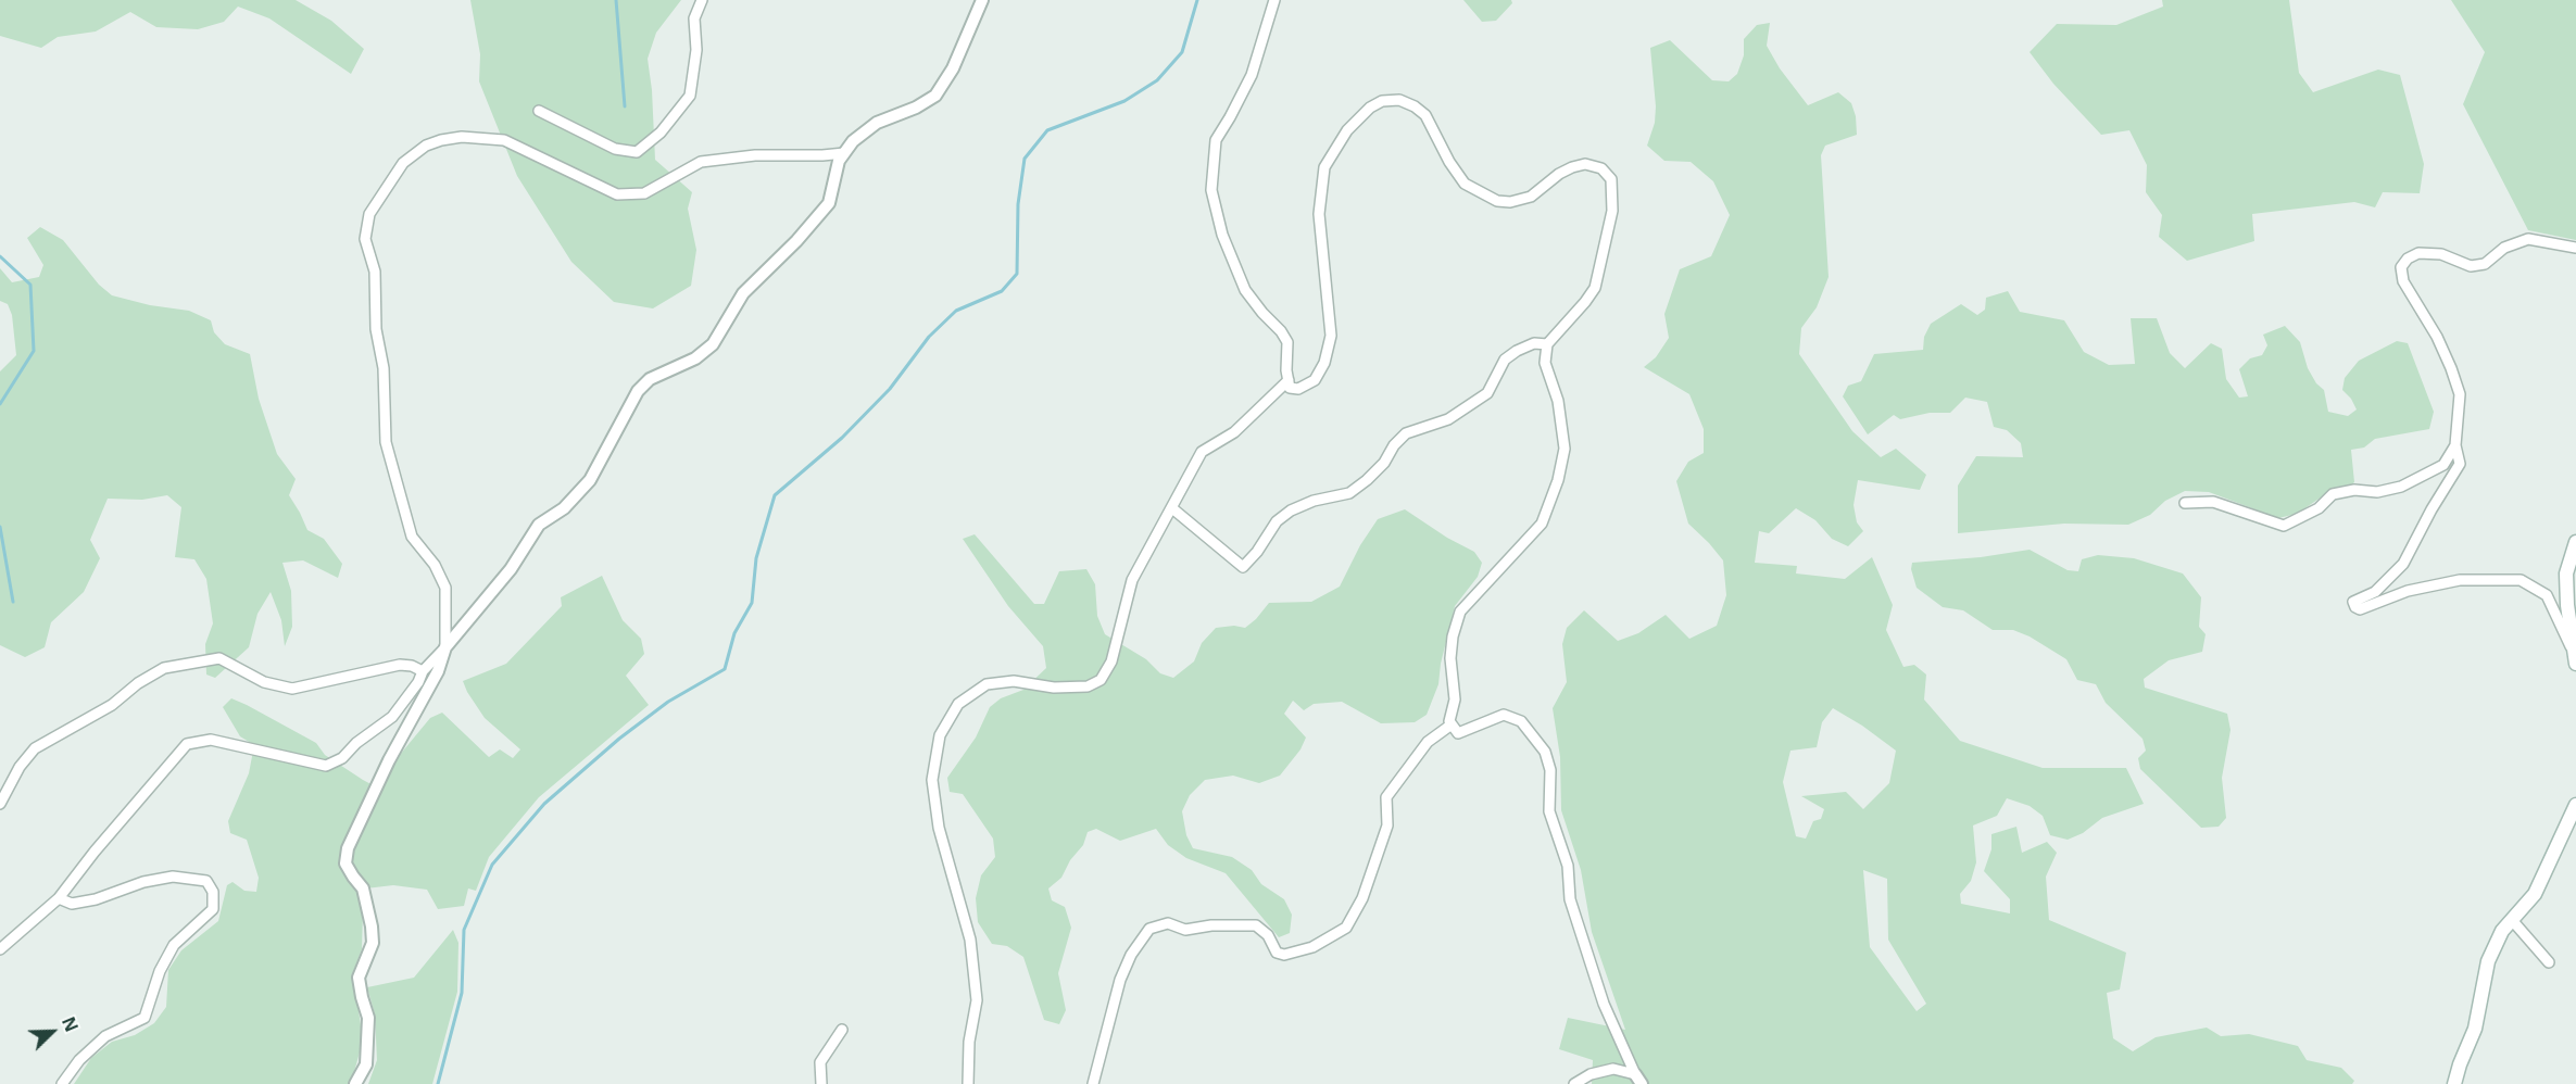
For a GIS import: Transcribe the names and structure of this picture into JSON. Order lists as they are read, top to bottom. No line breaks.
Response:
{"north":"top right"}
